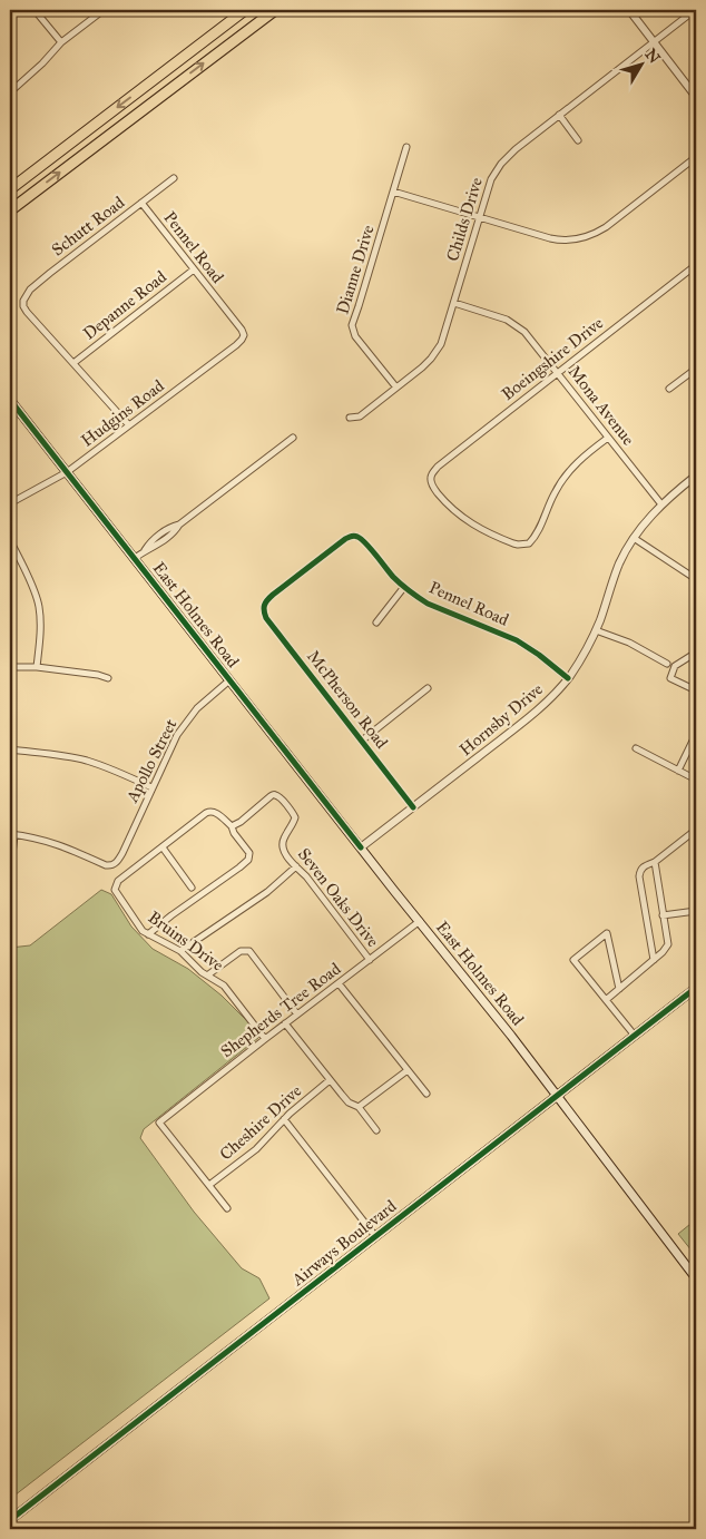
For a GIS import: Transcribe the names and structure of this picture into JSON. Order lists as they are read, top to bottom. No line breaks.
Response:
{"streets":{"main road":["East Holmes Road","Airways Boulevard"],"street":["Childs Drive","Schutt Road","Pennel Road","Dianne Drive","Depanne Road","Boeingshire Drive","Mona Avenue","Hudgins Road","McPherson Road","Hornsby Drive","Apollo Street","Seven Oaks Drive","Bruins Drive","Shepherds Tree Road","Cheshire Drive"]},"crossings":[["Childs Drive","Dianne Drive"],["Childs Drive","Mona Avenue"],["Schutt Road","Pennel Road"],["Schutt Road","Depanne Road"],["Pennel Road","Depanne Road"],["Pennel Road","Hudgins Road"],["Pennel Road","McPherson Road"],["Pennel Road","Hornsby Drive"],["Boeingshire Drive","Mona Avenue"],["Mona Avenue","Hornsby Drive"],["Hudgins Road","East Holmes Road"],["East Holmes Road","Hornsby Drive"],["East Holmes Road","Apollo Street"],["East Holmes Road","Shepherds Tree Road"],["East Holmes Road","Airways Boulevard"],["McPherson Road","Hornsby Drive"],["Seven Oaks Drive","Shepherds Tree Road"],["Bruins Drive","Shepherds Tree Road"],["Shepherds Tree Road","Cheshire Drive"]],"north":"top right"}
